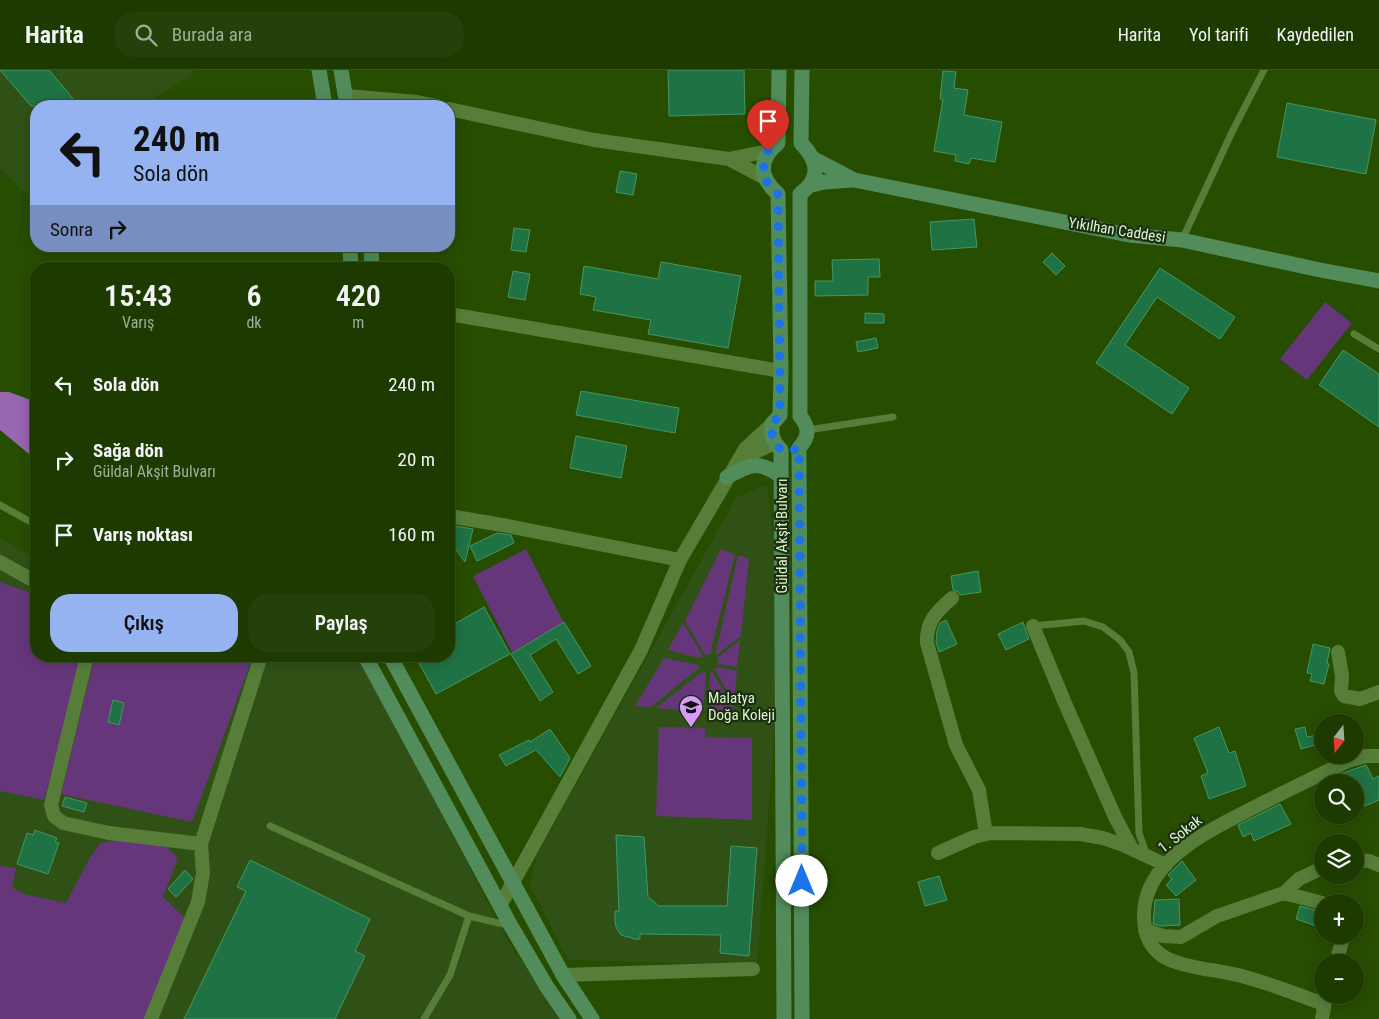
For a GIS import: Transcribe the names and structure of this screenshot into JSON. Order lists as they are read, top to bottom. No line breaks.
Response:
{"streets":{"main road":["Yıkılhan Caddesi","Güldal Akşit Bulvarı"],"street":["1. Sokak"]},"crossings":[["Yıkılhan Caddesi","Güldal Akşit Bulvarı"]],"places":{"school or university":["Malatya Doğa Koleji"]},"north":"bottom","page":{"header":"Harita","search":"Burada ara","nav":["Harita","Yol tarifi","Kaydedilen"],"turn":["240 m","Sola dön"],"then":"Sonra","eta":["15:43","Varış","6","dk","420","m"],"list":[{"name":"Sola dön","value":"240 m"},{"name":"Sağa dön","note":"Güldal Akşit Bulvarı","value":"20 m"},{"name":"Varış noktası","value":"160 m"}],"buttons":["Çıkış","Paylaş"],"map_buttons":["+","−"]}}
